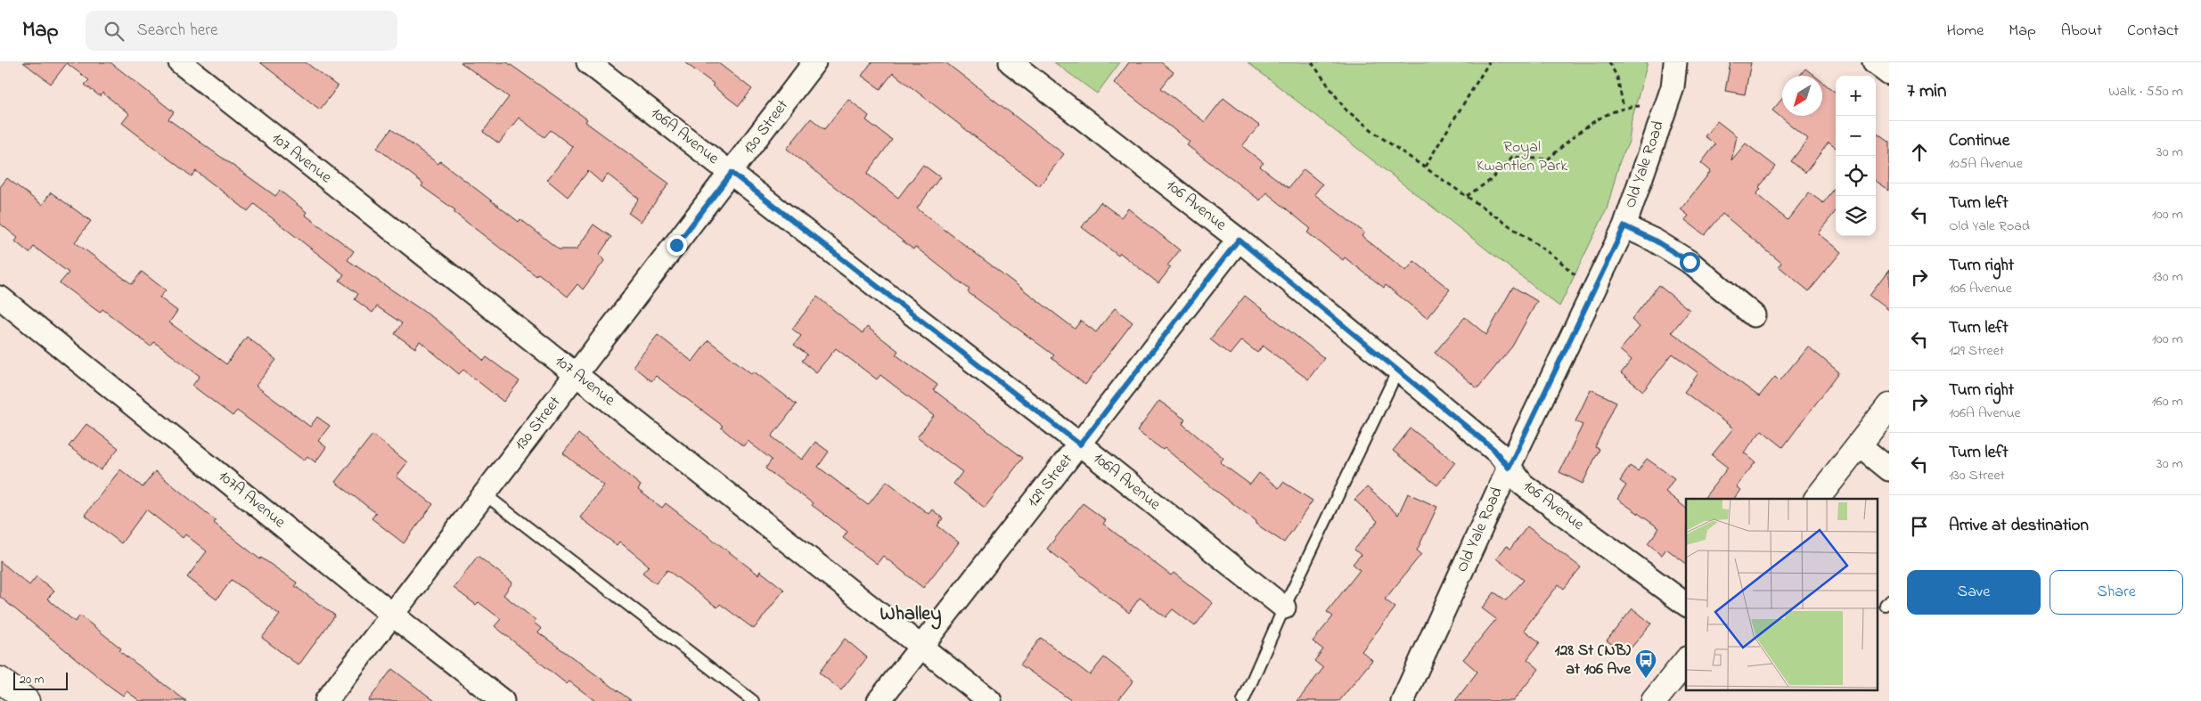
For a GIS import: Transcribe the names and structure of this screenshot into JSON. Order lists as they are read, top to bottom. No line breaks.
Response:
{"streets":{"street":["130 Street","106A Avenue","107 Avenue","Old Yale Road","106 Avenue","129 Street","107A Avenue"]},"crossings":[["130 Street","106A Avenue"],["130 Street","107 Avenue"],["130 Street","107A Avenue"],["106A Avenue","129 Street"],["107 Avenue","129 Street"],["Old Yale Road","106 Avenue"],["106 Avenue","129 Street"]],"districts":["Whalley"],"parks":["Royal Kwantlen Park"],"places":{"bus stop":["128 St (NB) at 106 Ave"]},"scale_bar":"20 m","north":"bottom left","page":{"header":"Map","search":"Search here","nav":["Home","Map","About","Contact"],"heading":["7 min","Walk · 550 m"],"map_buttons":["+","−"],"list":[["Continue","105A Avenue","30 m"],["Turn left","Old Yale Road","100 m"],["Turn right","106 Avenue","130 m"],["Turn left","129 Street","100 m"],["Turn right","106A Avenue","160 m"],["Turn left","130 Street","30 m"],"Arrive at destination"],"buttons":["Save","Share"],"scale":"20 m"}}
